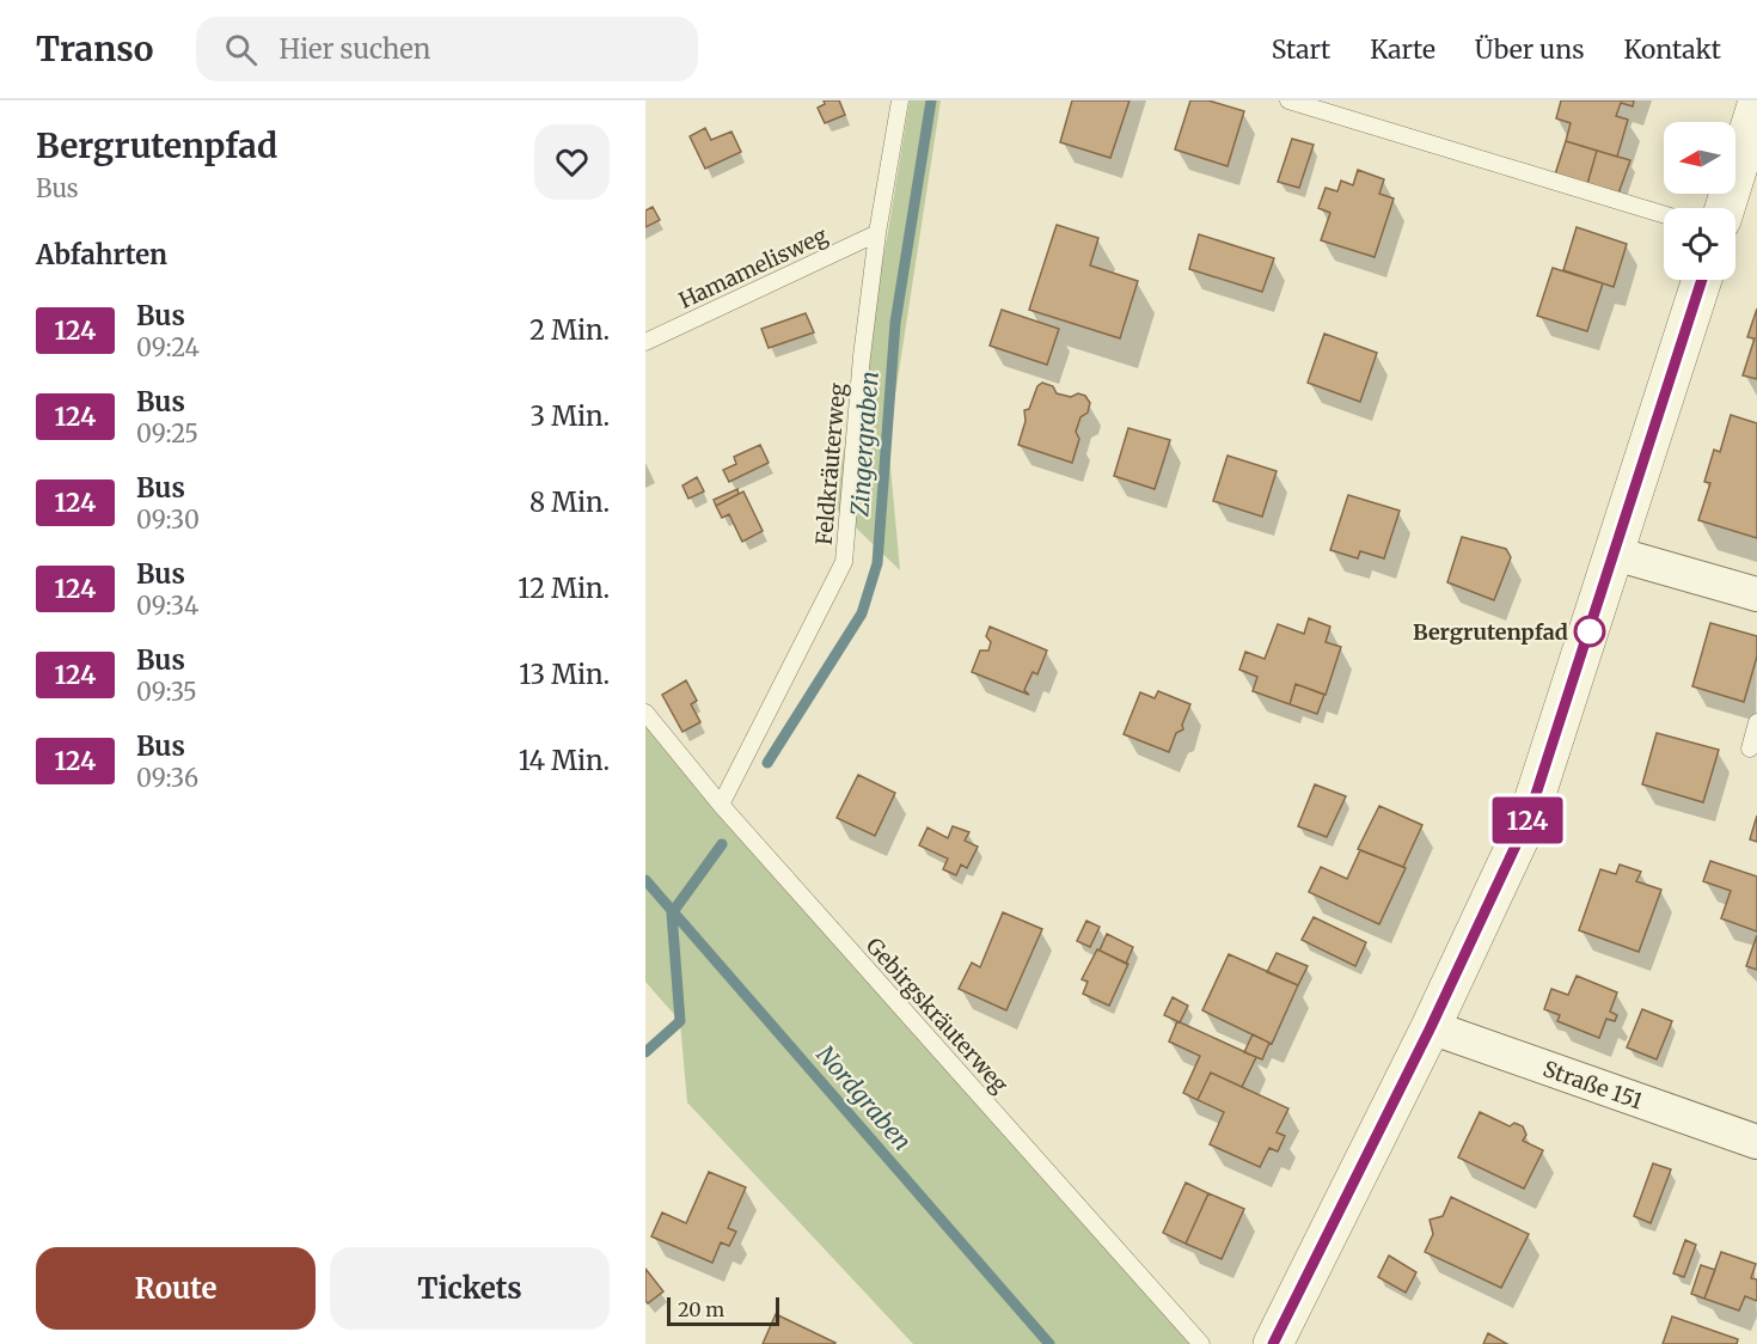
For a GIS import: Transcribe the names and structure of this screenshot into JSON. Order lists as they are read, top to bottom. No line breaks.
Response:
{"streets":{"street":["Straße 151"],"lane":["Hamamelisweg","Feldkräuterweg","Gebirgskräuterweg"]},"crossings":[["Hamamelisweg","Feldkräuterweg"],["Feldkräuterweg","Gebirgskräuterweg"]],"water":["Zingergraben","Nordgraben"],"places":["Bergrutenpfad"],"lines":["bus line 124"],"scale_bar":"20 m","north":"left","page":{"header":"Transo","search":"Hier suchen","nav":["Start","Karte","Über uns","Kontakt"],"heading":[["Bergrutenpfad","Bus"],"Abfahrten"],"on_map":"124","list":[{"mark":"124","name":"Bus","note":"09:24","value":"2 Min."},{"mark":"124","name":"Bus","note":"09:25","value":"3 Min."},{"mark":"124","name":"Bus","note":"09:30","value":"8 Min."},{"mark":"124","name":"Bus","note":"09:34","value":"12 Min."},{"mark":"124","name":"Bus","note":"09:35","value":"13 Min."},{"mark":"124","name":"Bus","note":"09:36","value":"14 Min."}],"buttons":["Route","Tickets"],"scale":"20 m"}}
